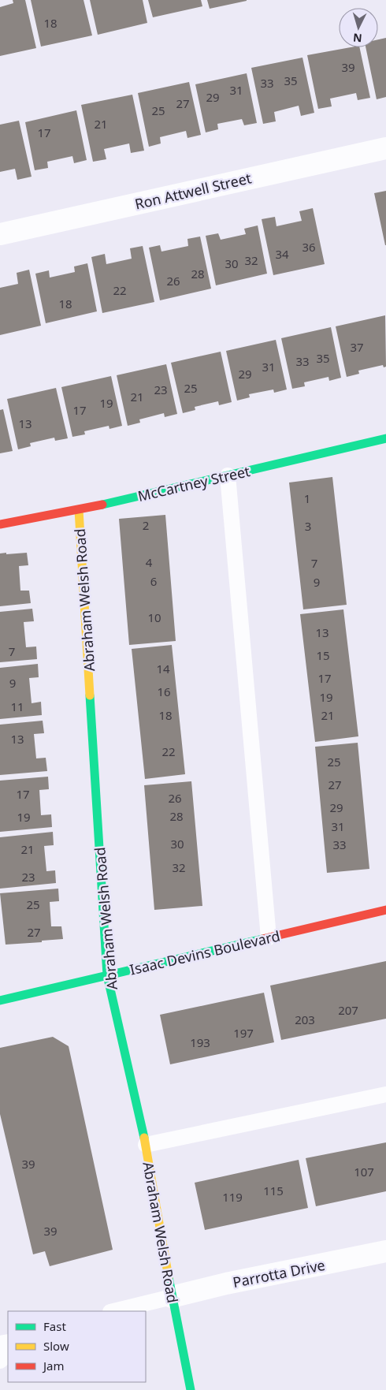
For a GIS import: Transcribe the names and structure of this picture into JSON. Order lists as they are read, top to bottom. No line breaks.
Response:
{"streets":{"street":["Ron Attwell Street","McCartney Street","Abraham Welsh Road","Isaac Devins Boulevard","Parrotta Drive"]},"crossings":[["McCartney Street","Abraham Welsh Road"],["Abraham Welsh Road","Isaac Devins Boulevard"],["Abraham Welsh Road","Parrotta Drive"]],"house_numbers":["18","39","35","33","31","29","27","25","21","17","36","34","32","30","28","26","22","18","37","35","33","31","29","25","23","21","19","17","13","1","2","3","4","7","6","9","10","13","7","15","14","17","9","16","19","11","18","21","13","22","25","27","17","26","29","28","19","31","30","33","21","32","23","25","27","207","203","197","193","39","107","115","119","39"],"legend":["Fast","Slow","Jam"],"north":"bottom"}
